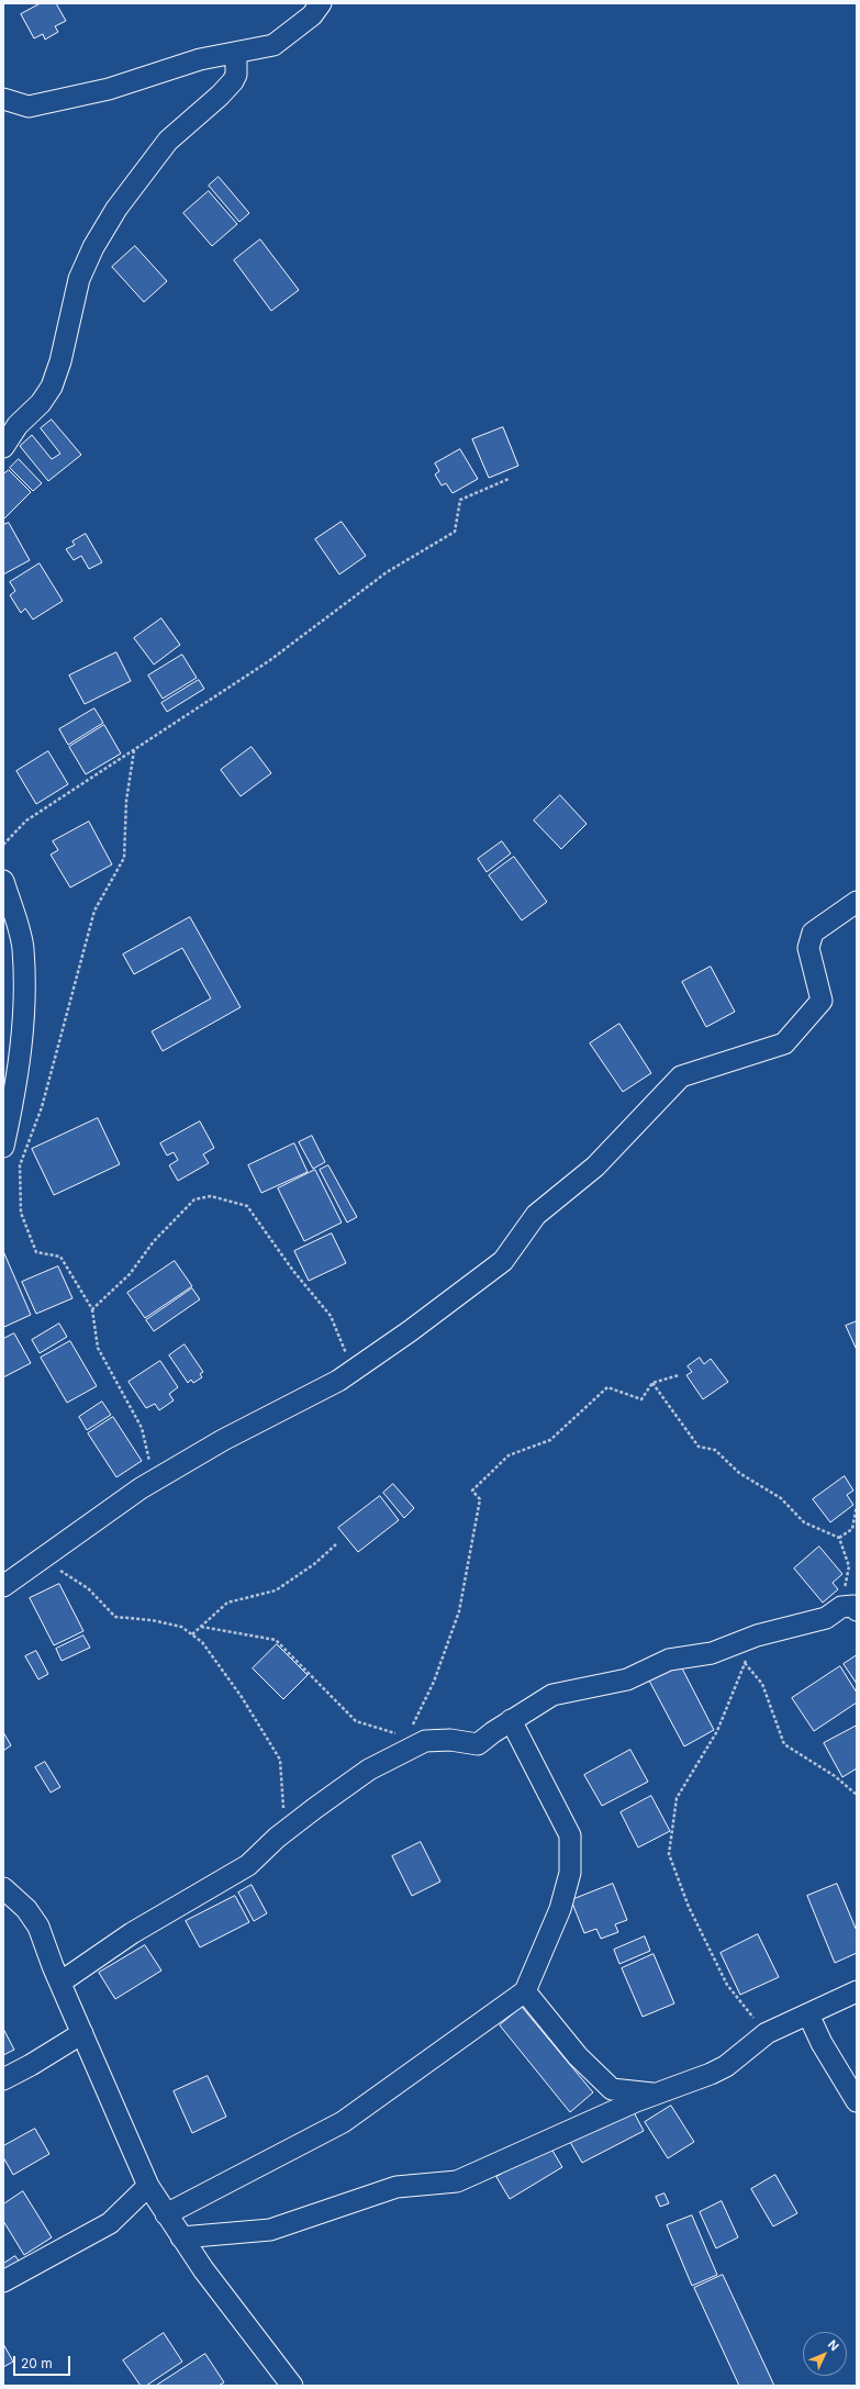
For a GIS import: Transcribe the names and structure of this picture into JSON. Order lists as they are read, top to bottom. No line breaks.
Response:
{"scale_bar":"20 m","north":"top right"}
